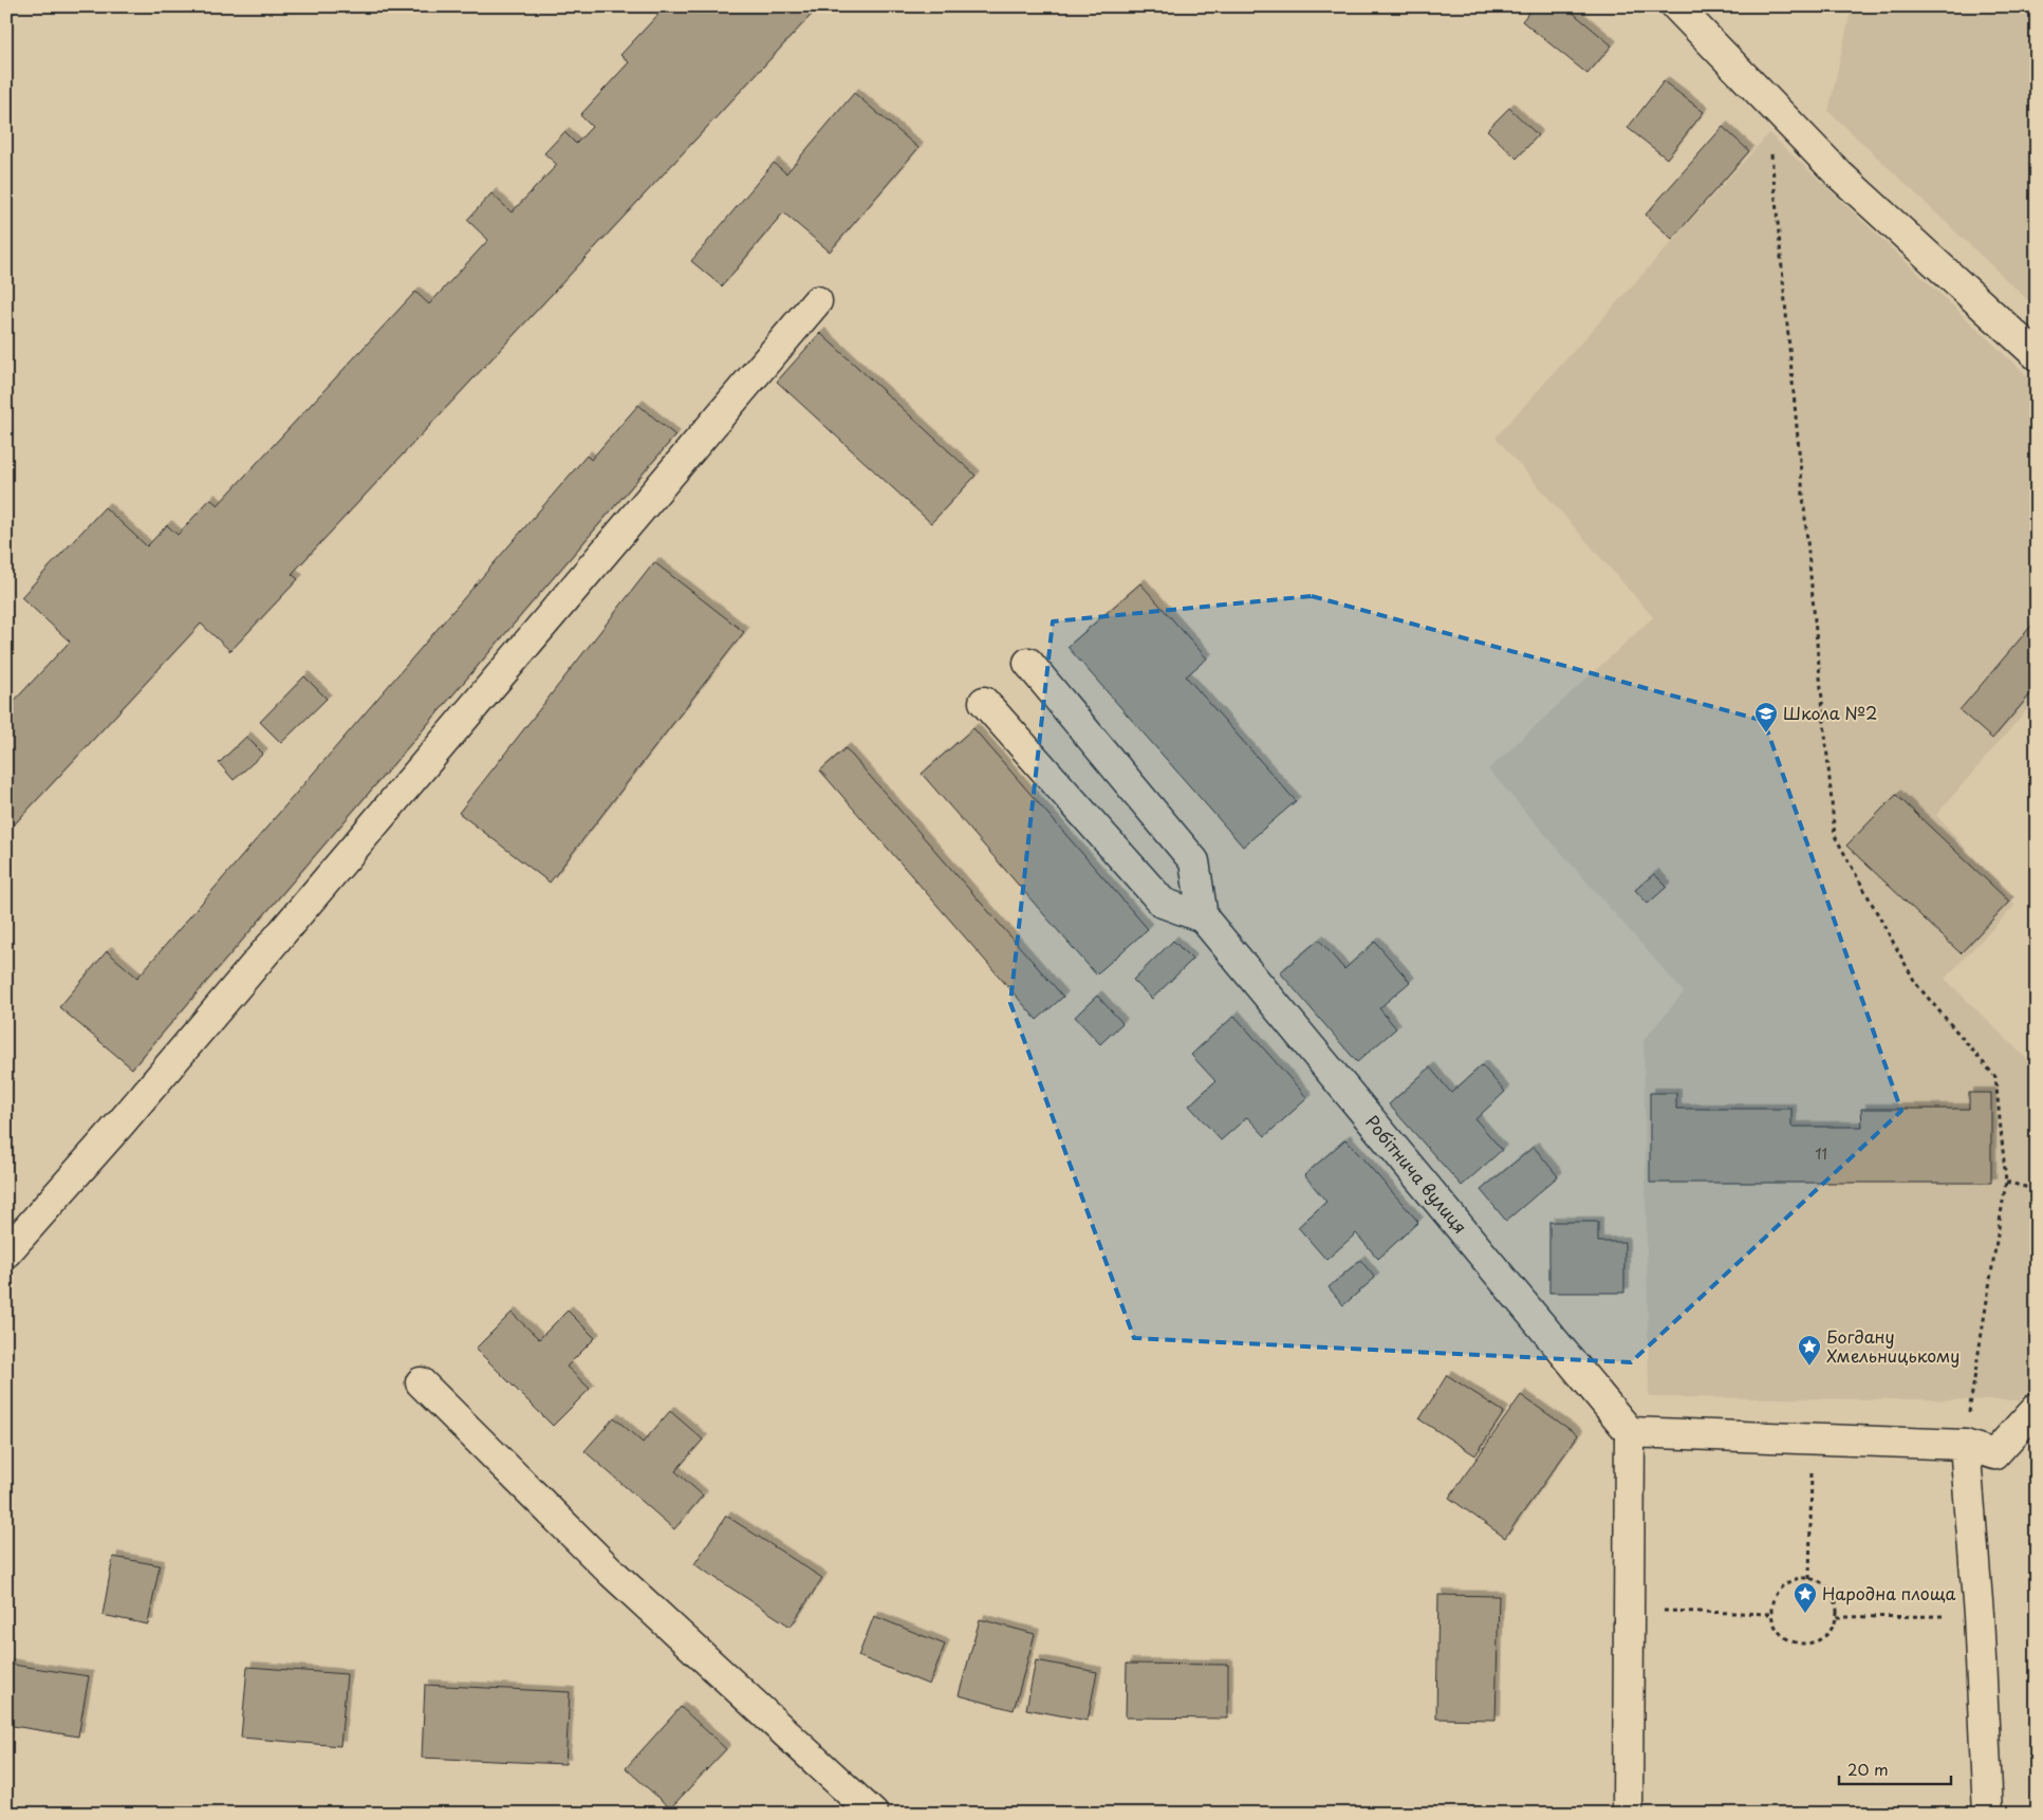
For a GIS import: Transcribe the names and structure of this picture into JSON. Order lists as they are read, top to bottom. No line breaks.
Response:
{"streets":{"street":["Робітнича вулиця"]},"places":{"school or university":["Школа №2"],"place":["Богдану Хмельницькому","Народна площа"]},"house_numbers":["11"],"scale_bar":"20 m"}
